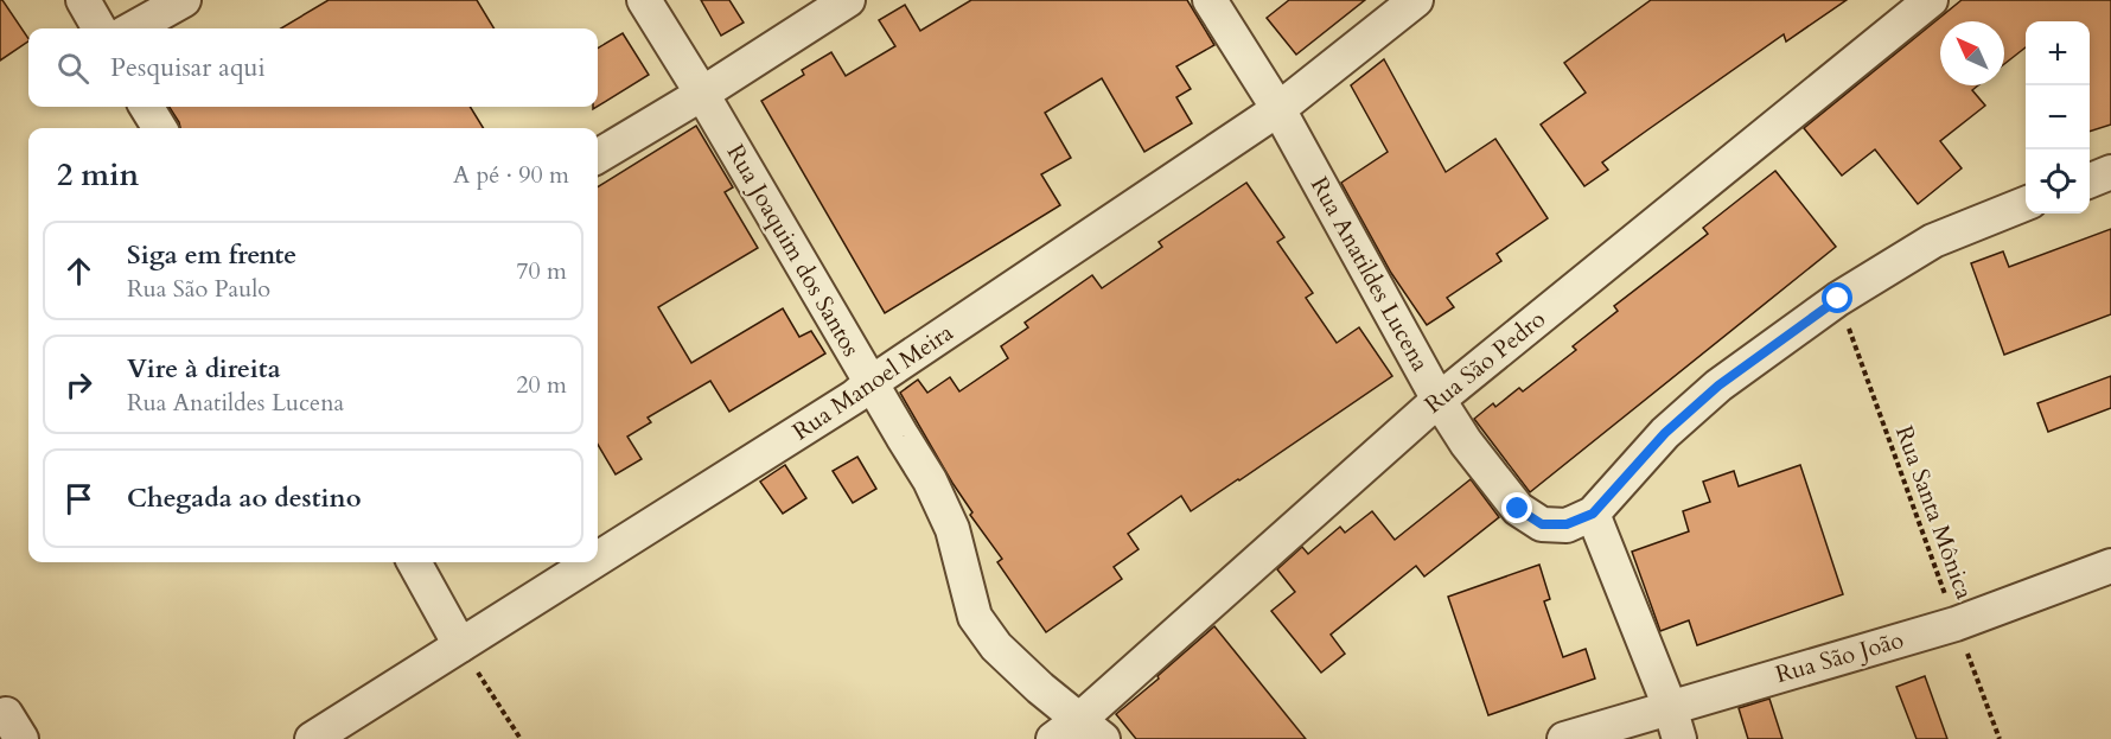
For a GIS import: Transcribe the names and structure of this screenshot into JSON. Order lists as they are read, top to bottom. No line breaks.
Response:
{"streets":{"street":["Rua Joaquim dos Santos","Rua Anatildes Lucena","Rua São Pedro","Rua Manoel Meira","Rua São João"],"path":["Rua Santa Mônica"]},"crossings":[["Rua Joaquim dos Santos","Rua São Pedro"],["Rua Joaquim dos Santos","Rua Manoel Meira"],["Rua Anatildes Lucena","Rua São Pedro"],["Rua Anatildes Lucena","Rua Manoel Meira"],["Rua Santa Mônica","Rua São João"]],"north":"top left","page":{"map_buttons":["+","−"],"search":"Pesquisar aqui","heading":["2 min","A pé · 90 m"],"list":[["Siga em frente","Rua São Paulo","70 m"],["Vire à direita","Rua Anatildes Lucena","20 m"],"Chegada ao destino"]}}
